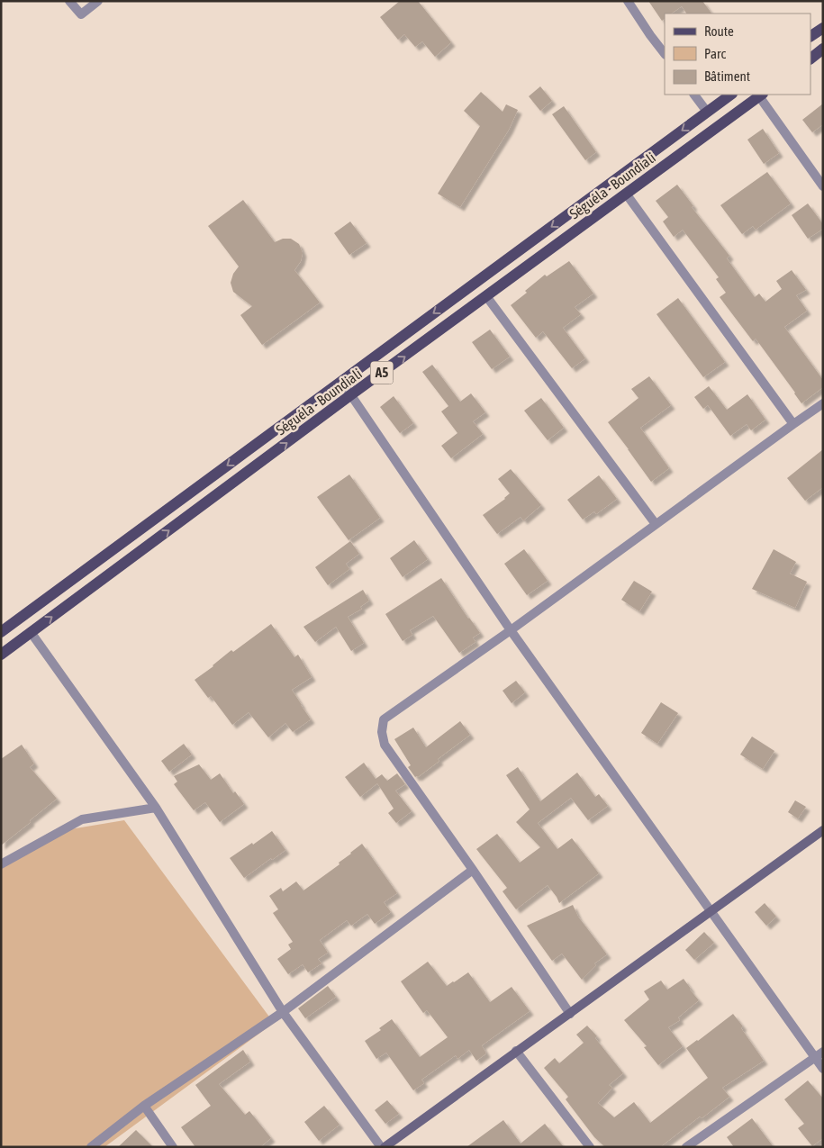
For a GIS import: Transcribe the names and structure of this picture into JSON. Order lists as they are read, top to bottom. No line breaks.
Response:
{"streets":{"main road":["Séguéla - Boundiali","A5"]},"legend":["Route","Parc","Bâtiment"]}
